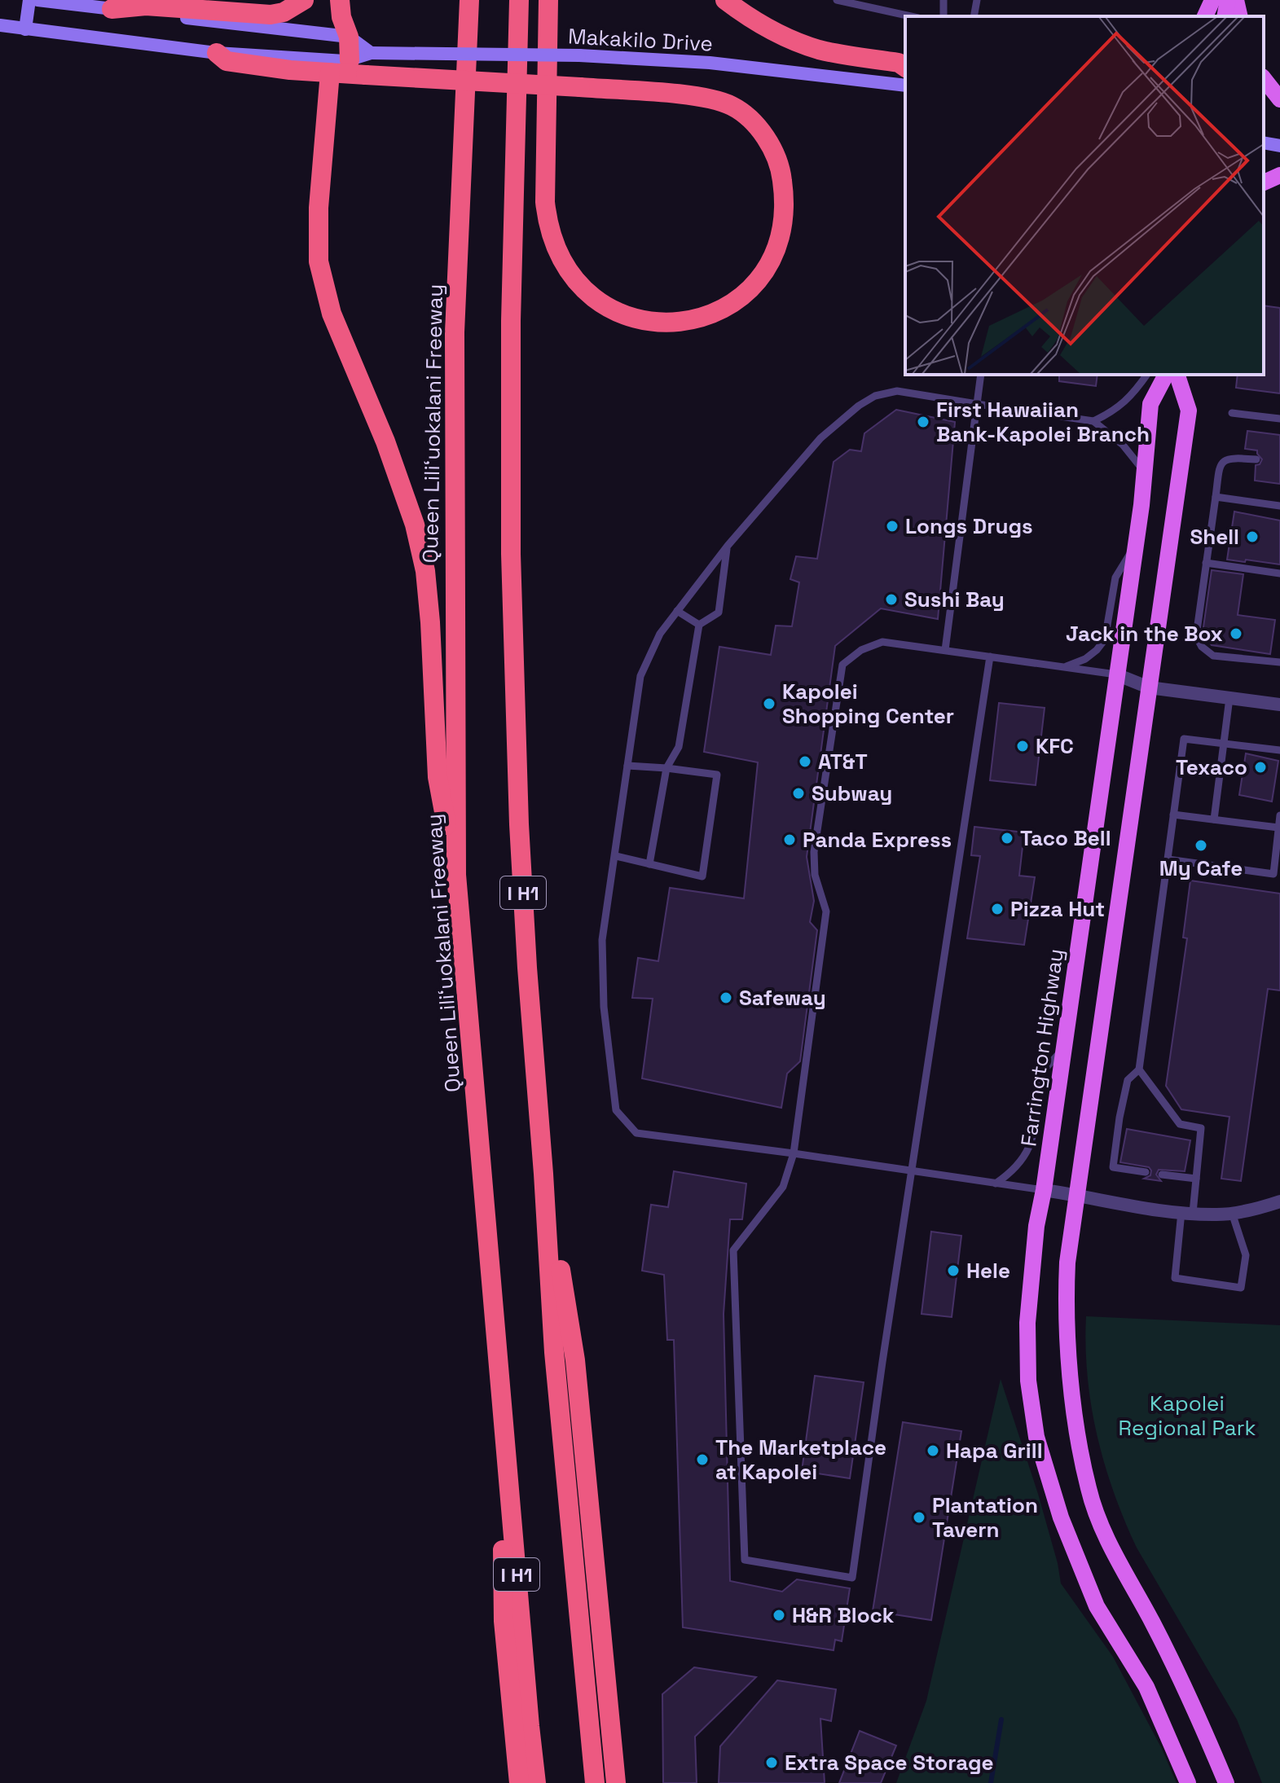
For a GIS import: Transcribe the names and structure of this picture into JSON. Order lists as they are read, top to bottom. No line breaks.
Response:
{"streets":{"highway":["Queen Liliʻuokalani Freeway","I H1"],"main road":["Makakilo Drive","Farrington Highway"]},"parks":["Kapolei Regional Park"],"places":["First Hawaiian Bank-Kapolei Branch","Longs Drugs","Shell","Sushi Bay","Jack in the Box","Kapolei Shopping Center","KFC","AT&T","Texaco","Subway","Taco Bell","Panda Express","My Cafe","Pizza Hut","Safeway","Hele","Hapa Grill","The Marketplace at Kapolei","Plantation Tavern","H&R Block","Extra Space Storage"]}
